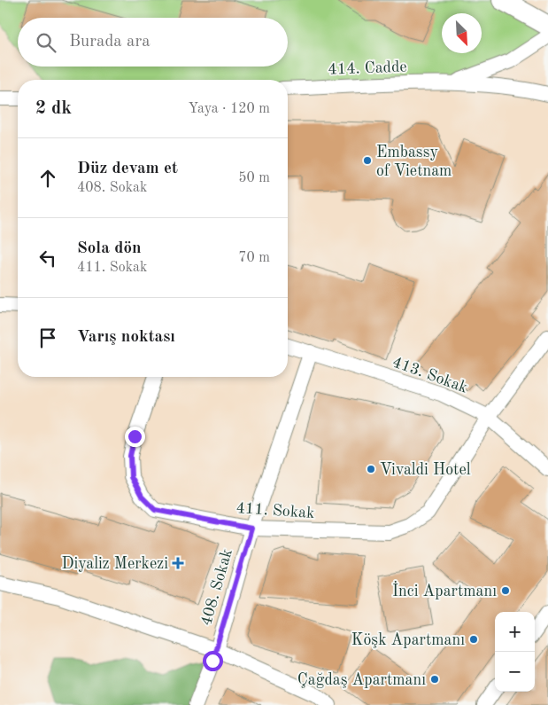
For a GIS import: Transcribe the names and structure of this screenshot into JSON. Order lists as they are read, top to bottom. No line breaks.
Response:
{"streets":{"street":["414. Cadde","413. Sokak","411. Sokak","408. Sokak"]},"crossings":[["413. Sokak","411. Sokak"],["413. Sokak","408. Sokak"],["411. Sokak","408. Sokak"]],"places":{"other":["Embassy of Vietnam","Vivaldi Hotel","İnci Apartmanı","Köşk Apartmanı","Çağdaş Apartmanı"],"health":["Diyaliz Merkezi"]},"north":"bottom right","page":{"search":"Burada ara","heading":["2 dk","Yaya · 120 m"],"list":[["Düz devam et","408. Sokak","50 m"],["Sola dön","411. Sokak","70 m"],"Varış noktası"],"map_buttons":["+","−"]}}
